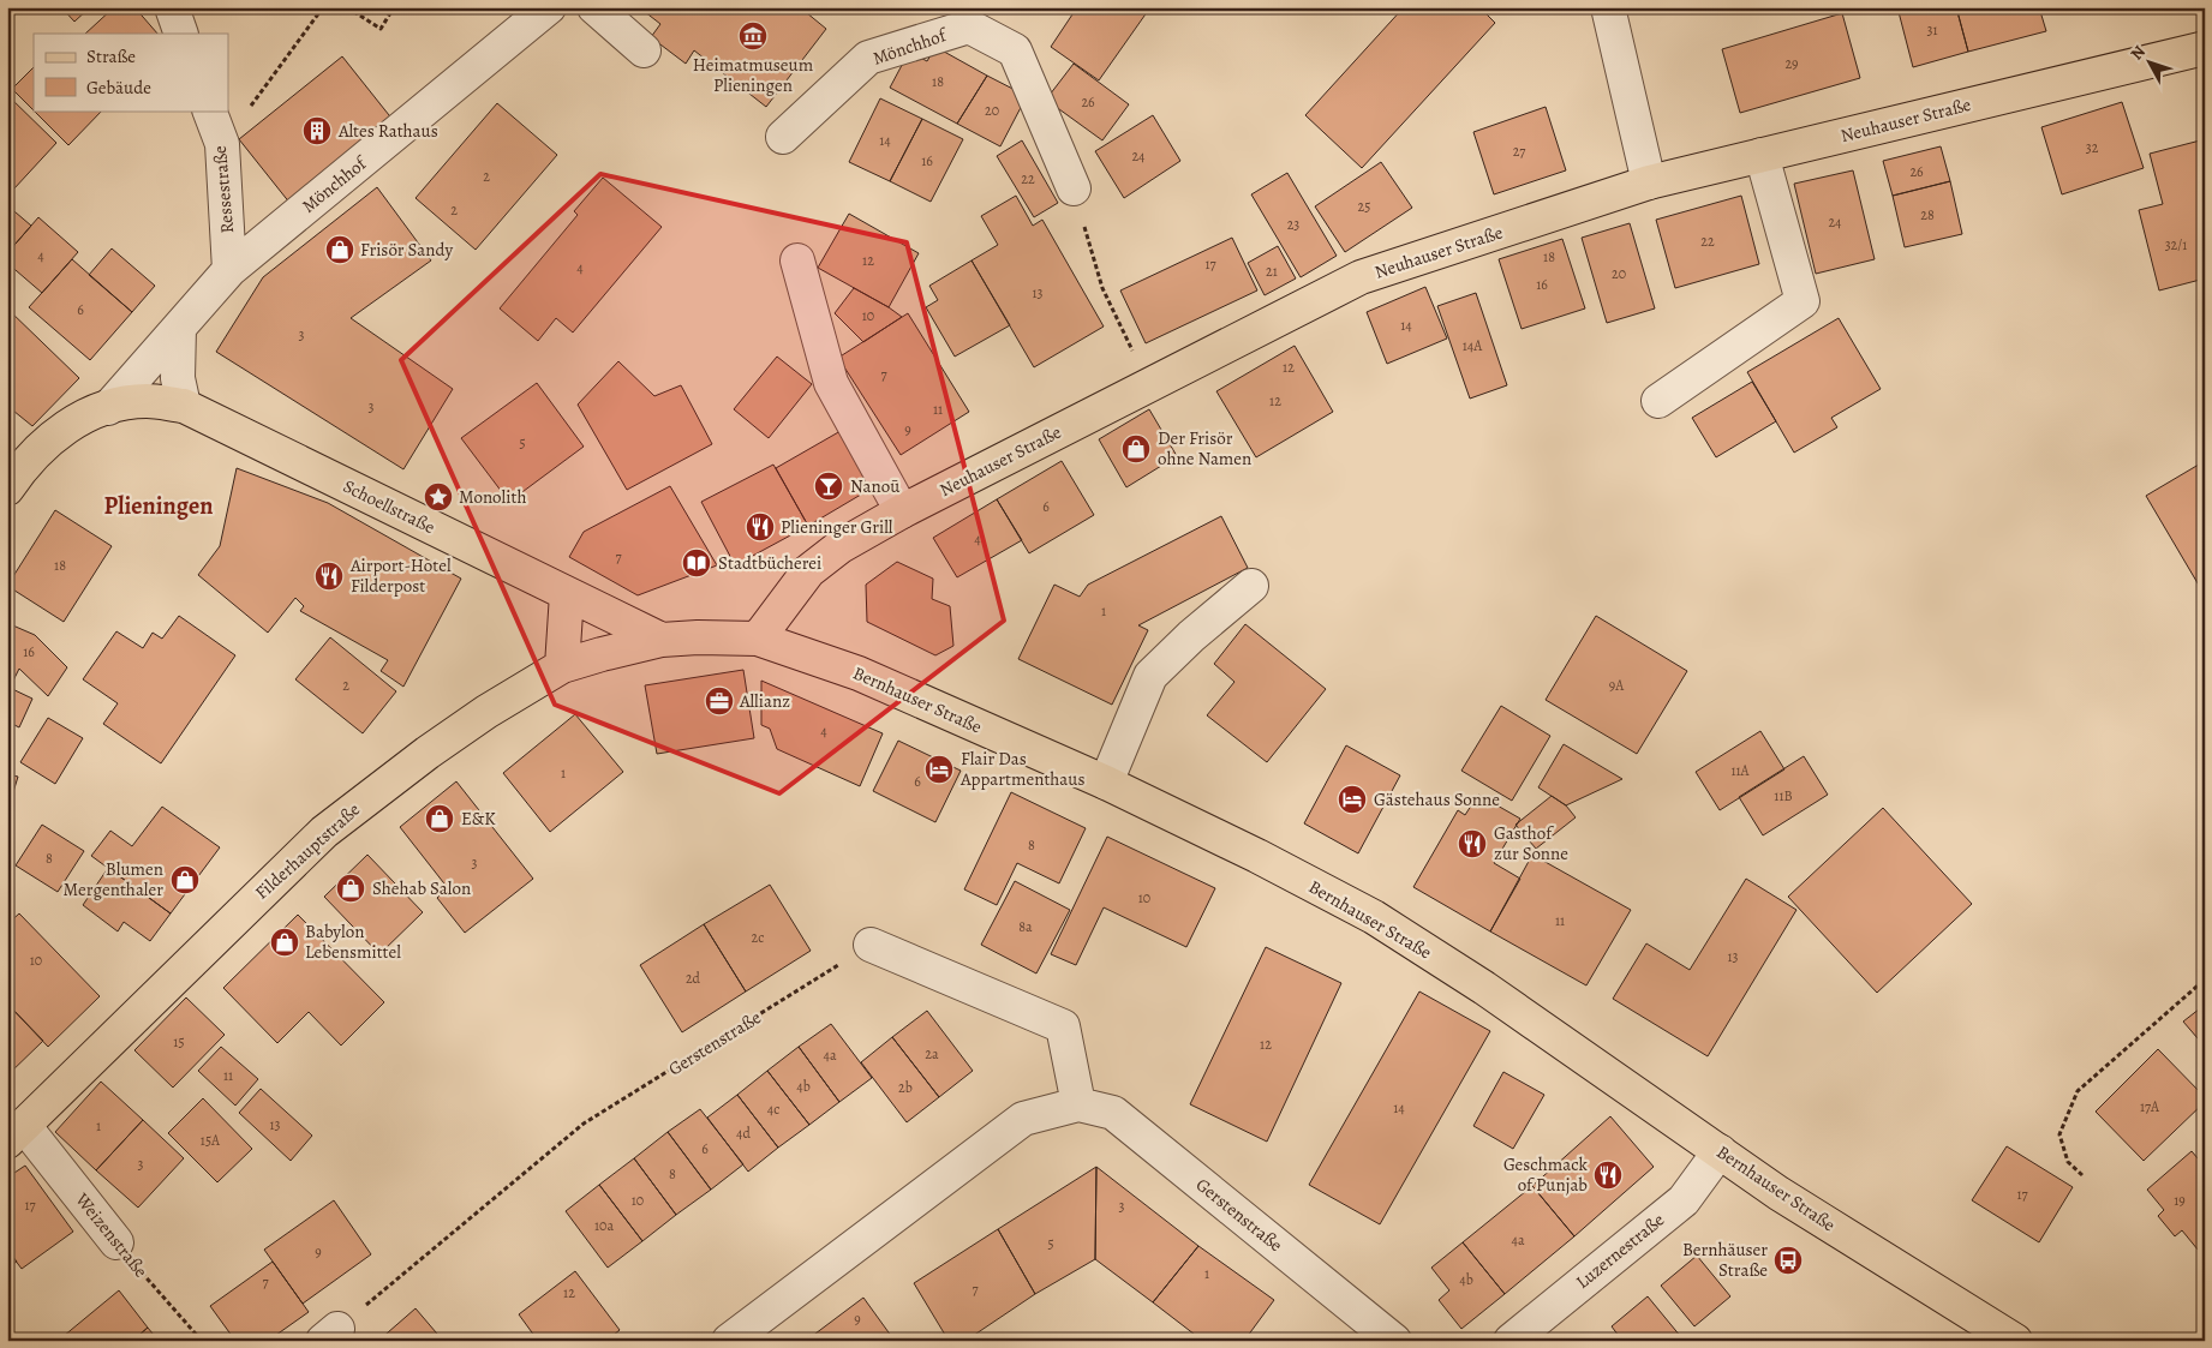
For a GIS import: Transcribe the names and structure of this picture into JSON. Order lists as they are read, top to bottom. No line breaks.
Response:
{"streets":{"main road":["Neuhauser Straße","Schoellstraße","Bernhauser Straße","Filderhauptstraße"],"street":["Mönchhof","Ressestraße","Gerstenstraße","Weizenstraße","Luzernestraße"]},"crossings":[["Mönchhof","Ressestraße"],["Mönchhof","Schoellstraße"],["Neuhauser Straße","Bernhauser Straße"],["Schoellstraße","Bernhauser Straße"],["Schoellstraße","Filderhauptstraße"],["Bernhauser Straße","Filderhauptstraße"],["Bernhauser Straße","Luzernestraße"],["Filderhauptstraße","Weizenstraße"]],"districts":["Plieningen"],"places":{"museum":["Heimatmuseum Plieningen"],"building":["Altes Rathaus"],"shop":["Frisör Sandy","Der Frisör ohne Namen","E&K","Blumen Mergenthaler","Shehab Salon","Babylon Lebensmittel"],"bar":["Nanoū"],"place":["Monolith"],"restaurant":["Plieninger Grill","Airport-Hotel Filderpost","Gasthof zur Sonne","Geschmack of Punjab"],"library":["Stadtbücherei"],"office":["Allianz"],"hotel":["Flair Das Appartmenthaus","Gästehaus Sonne"],"bus stop":["Bernhäuser Straße"]},"house_numbers":["31","29","18","26","20","14","32","27","24","16","26","2","22","25","2","28","24","23","22","32/1","4","18","12","17","4","21","20","16","13","6","10","14","3","14A","12","7","12","3","11","9","5","6","4","7","18","1","16","2","9A","4","11A","1","6","11B","8","8","3","10","11","8a","2c","13","10","2d","15","12","2a","4a","11","4b","2b","17A","14","4c","13","1","4d","15A","6","3","8","17","10","19","17","3","10a","4a","5","9","1","4b","7","7","12","9"],"legend":["Straße","Gebäude"],"north":"top left"}
